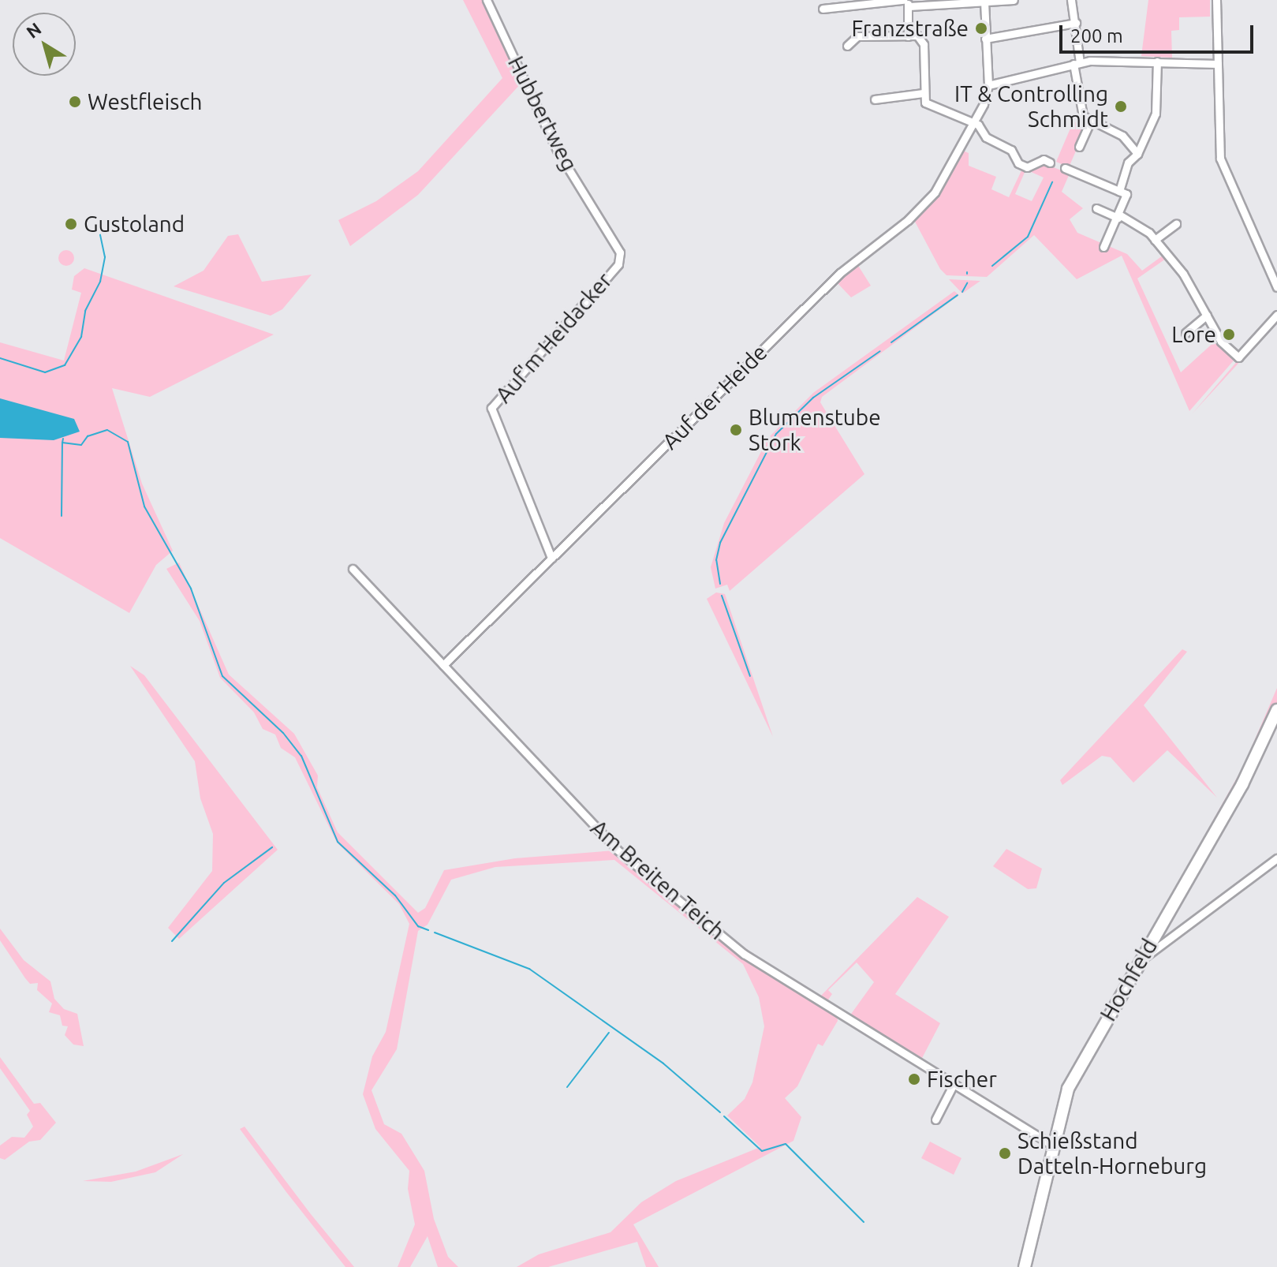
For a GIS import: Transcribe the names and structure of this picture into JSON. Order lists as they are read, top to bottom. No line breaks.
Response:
{"streets":{"street":["Hubbertweg","Auf'm Heidacker","Auf der Heide","Am Breiten Teich","Hochfeld"]},"crossings":[["Hubbertweg","Auf'm Heidacker"],["Auf'm Heidacker","Auf der Heide"],["Auf der Heide","Am Breiten Teich"],["Am Breiten Teich","Hochfeld"]],"places":["Franzstraße","Westfleisch","IT & Controlling Schmidt","Gustoland","Lore","Blumenstube Stork","Fischer","Schießstand Datteln-Horneburg"],"scale_bar":"200 m","north":"top left"}
